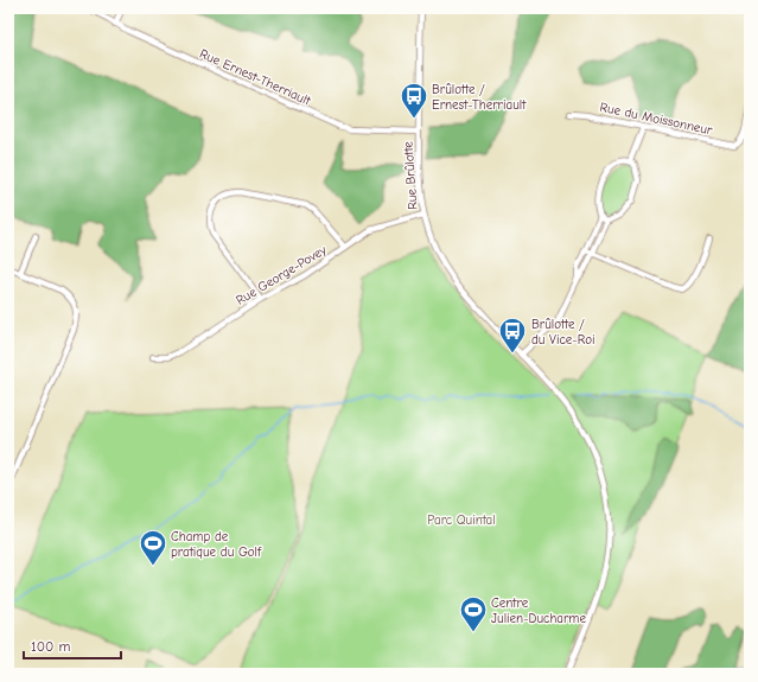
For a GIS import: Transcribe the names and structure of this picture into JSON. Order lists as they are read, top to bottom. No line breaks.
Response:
{"streets":{"street":["Rue Ernest-Therriault","Rue du Moissonneur","Rue Brûlotte","Rue George-Povey"]},"crossings":[["Rue Ernest-Therriault","Rue Brûlotte"],["Rue Brûlotte","Rue George-Povey"]],"parks":["Parc Quintal"],"places":{"bus stop":["Brûlotte / Ernest-Therriault","Brûlotte / du Vice-Roi"],"sports":["Champ de pratique du Golf","Centre Julien-Ducharme"]},"scale_bar":"100 m"}
